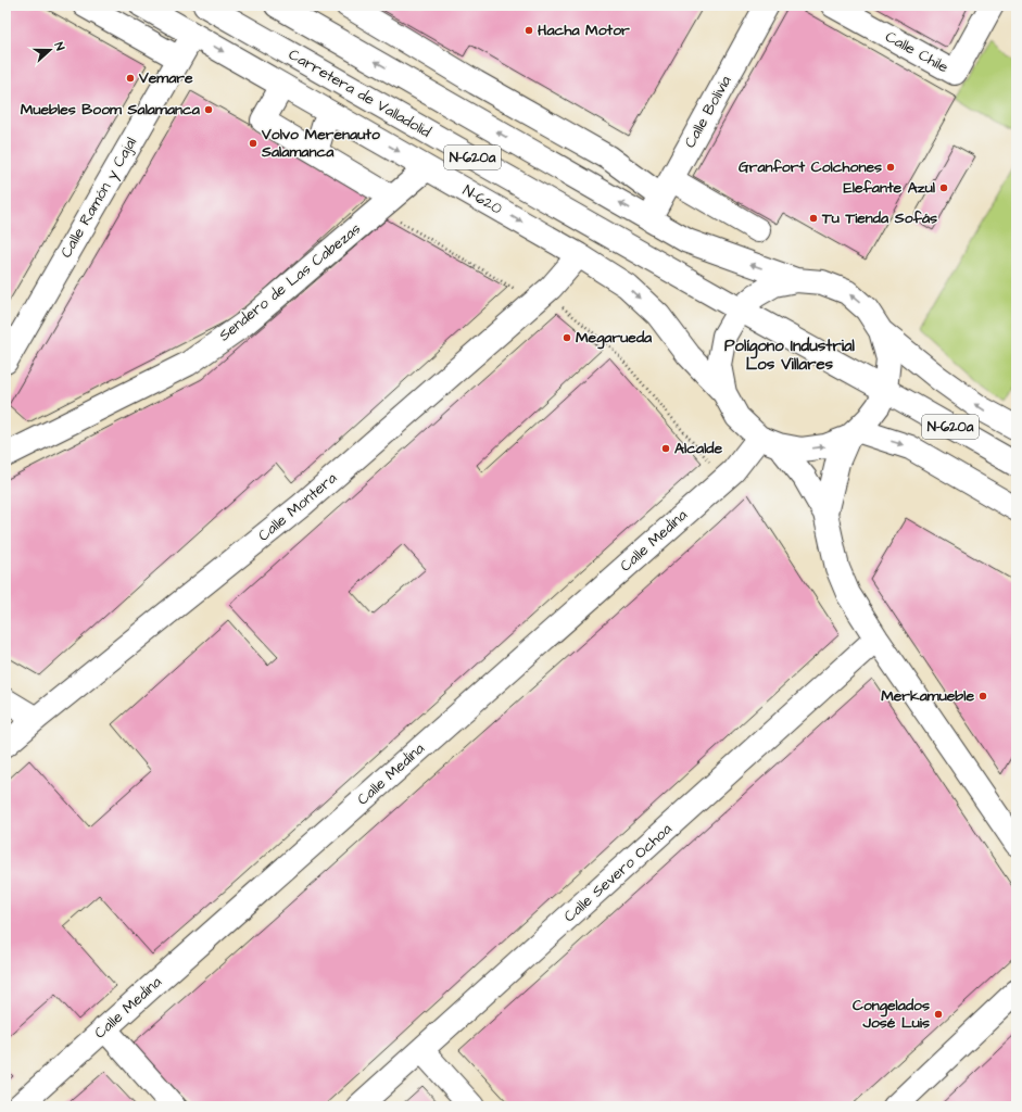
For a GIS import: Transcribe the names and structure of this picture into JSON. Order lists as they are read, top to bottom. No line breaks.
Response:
{"streets":{"main road":["Calle Chile","Carretera de Valladolid","Calle Bolivia","N-620a","Calle Ramón y Cajal","N-620","Sendero de Las Cabezas","Calle Montera","Calle Medina","Calle Severo Ochoa"]},"crossings":[["Calle Ramón y Cajal","N-620"],["N-620","Sendero de Las Cabezas"],["N-620","Calle Montera"]],"districts":["Polígono Industrial Los Villares"],"places":["Hacha Motor","Vemare","Muebles Boom Salamanca","Volvo Merenauto Salamanca","Granfort Colchones","Elefante Azul","Tu Tienda Sofás","Megarueda","Alcalde","Merkamueble","Congelados José Luis"],"north":"right"}
